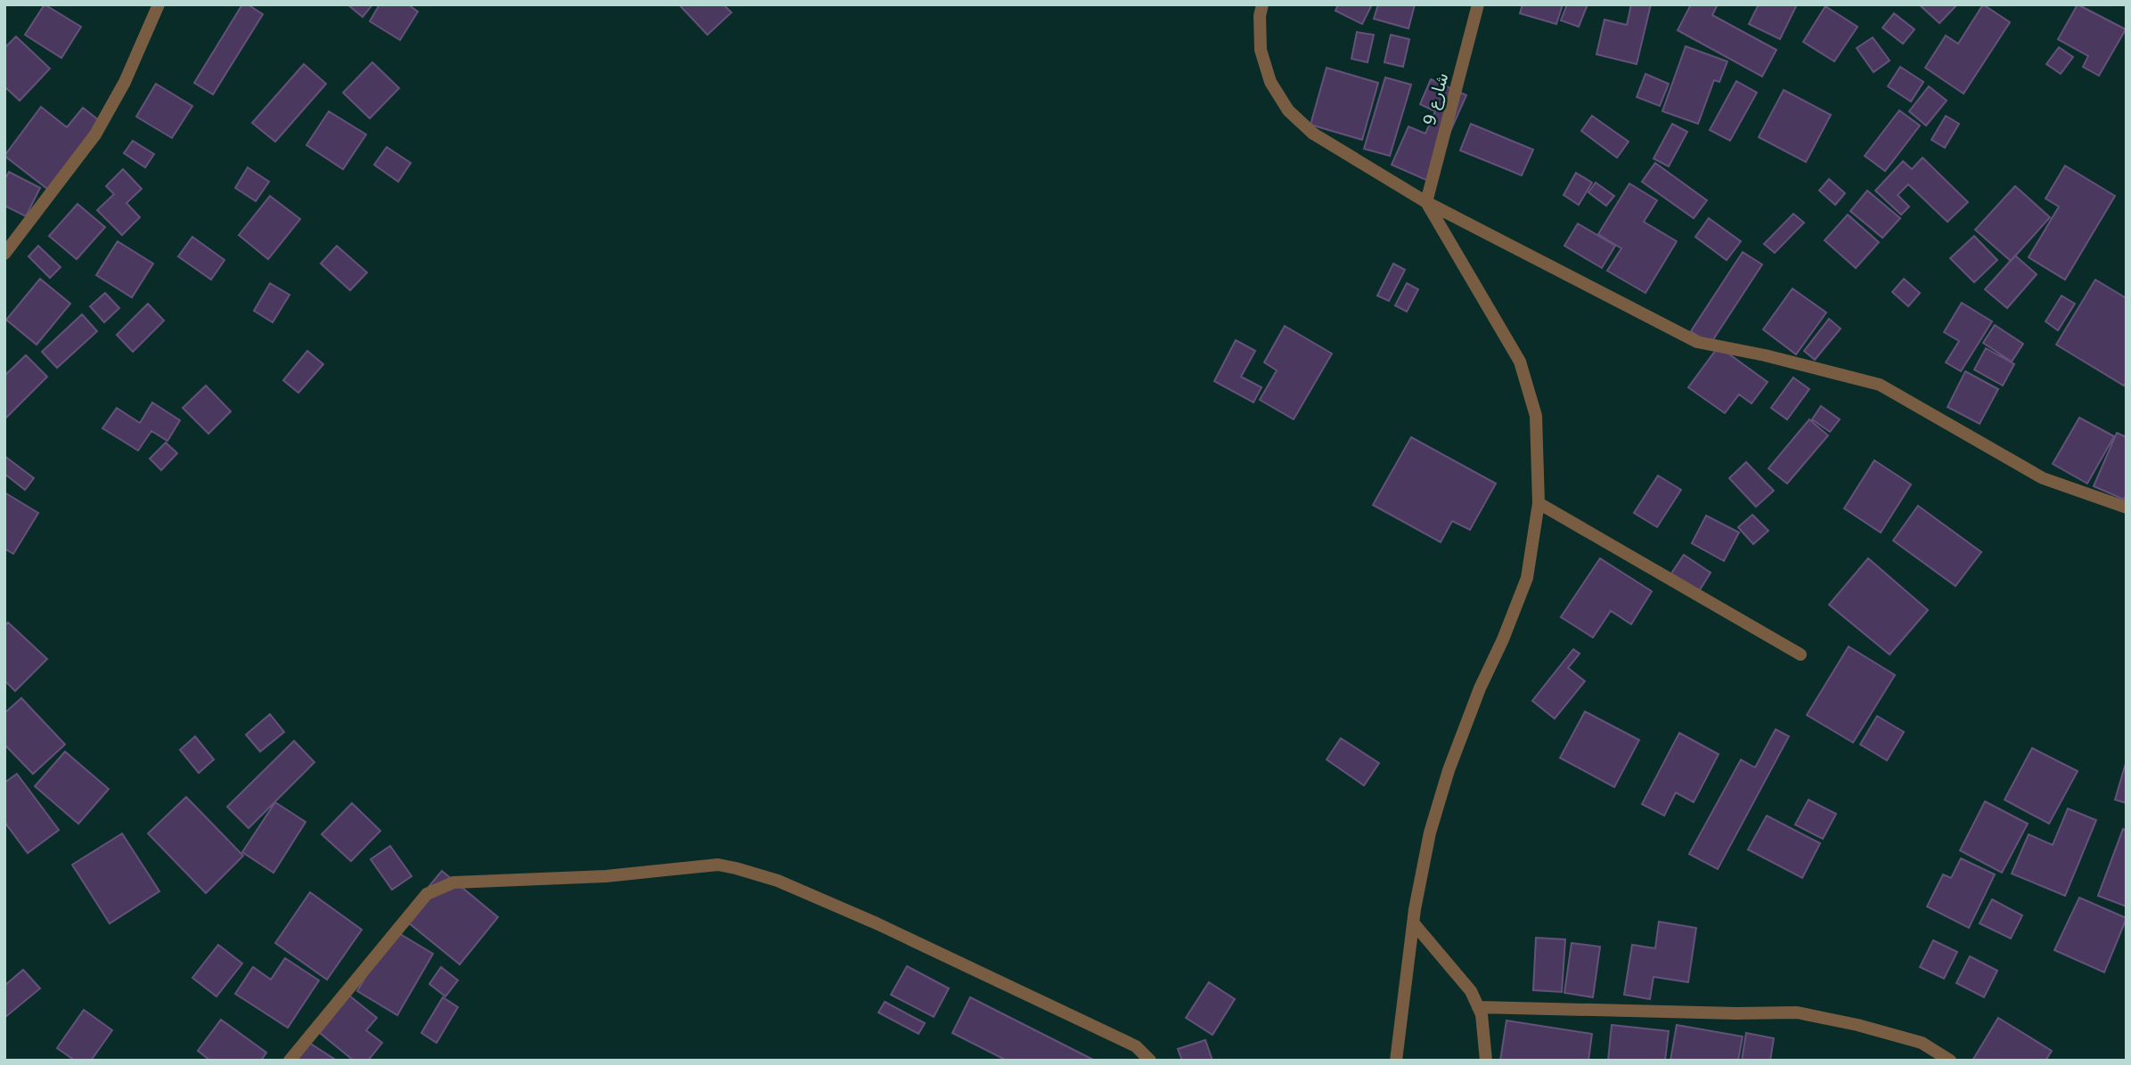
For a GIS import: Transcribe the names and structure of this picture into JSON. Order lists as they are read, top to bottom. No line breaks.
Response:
{"streets":{"street":["شارع 9"]}}
